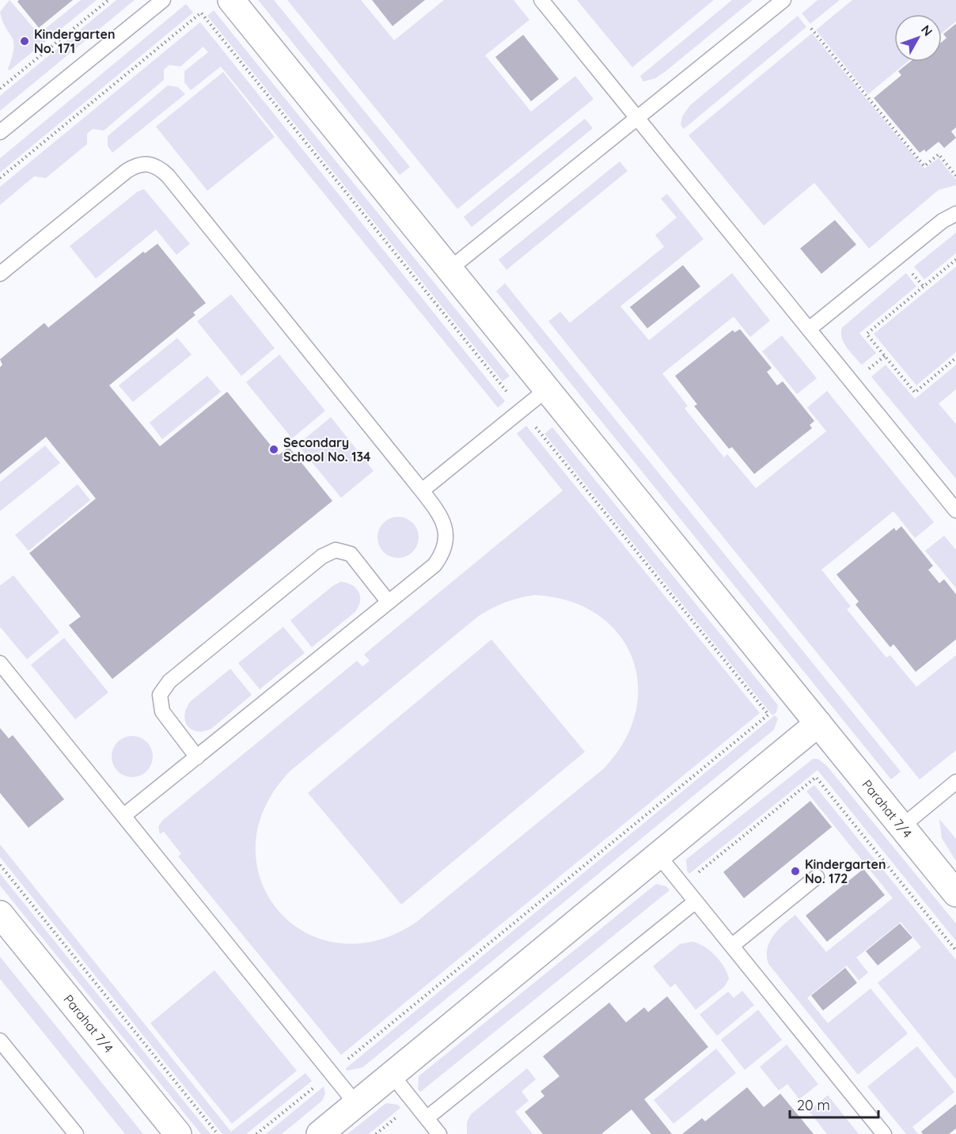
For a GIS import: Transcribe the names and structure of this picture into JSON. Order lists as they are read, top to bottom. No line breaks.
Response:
{"streets":{"street":["Parahat 7/4"]},"places":["Kindergarten No. 171","Secondary School No. 134","Kindergarten No. 172"],"scale_bar":"20 m","north":"top right"}
